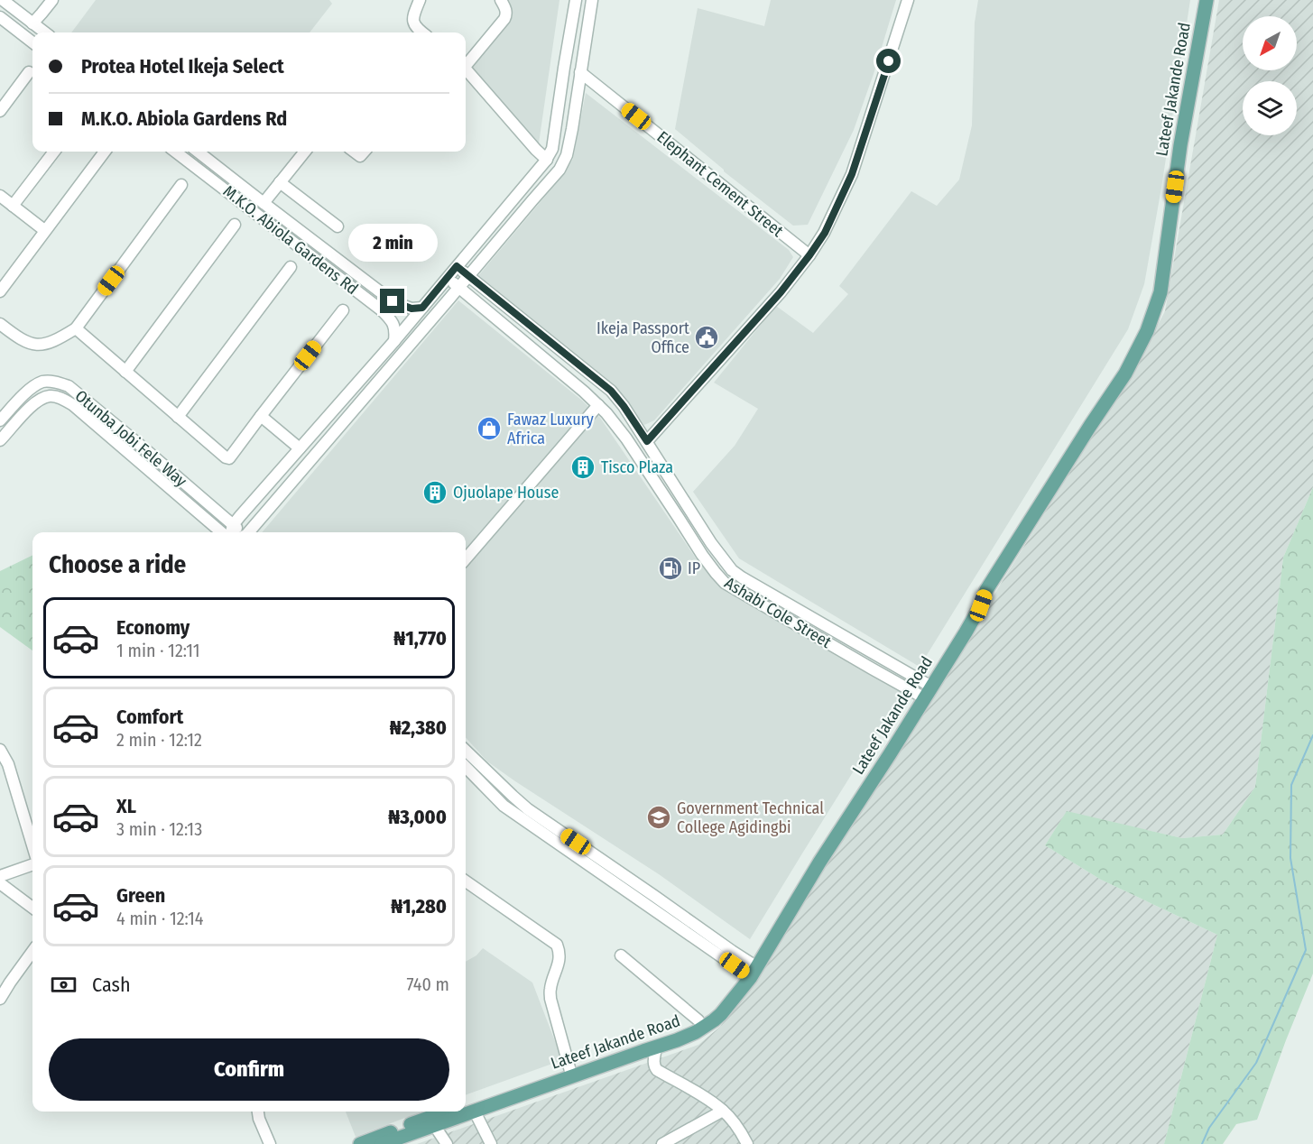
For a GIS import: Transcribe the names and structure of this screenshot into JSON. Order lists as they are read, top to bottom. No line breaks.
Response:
{"streets":{"main road":["Lateef Jakande Road"],"street":["Elephant Cement Street","M.K.O. Abiola Gardens Rd","Otunba Jobi Fele Way","Ashabi Cole Street"]},"crossings":[["Lateef Jakande Road","Ashabi Cole Street"]],"places":{"public building":["Ikeja Passport Office"],"shop":["Fawaz Luxury Africa"],"building":["Tisco Plaza","Ojuolape House"],"fuel station":["IP"],"school or university":["Government Technical College Agidingbi"]},"north":"bottom left","page":{"banner":["Protea Hotel Ikeja Select","M.K.O. Abiola Gardens Rd"],"bubble":"2 min","heading":"Choose a ride","list":[{"name":"Economy","note":"1 min · 12:11","value":"₦1,770"},{"name":"Comfort","note":"2 min · 12:12","value":"₦2,380"},{"name":"XL","note":"3 min · 12:13","value":"₦3,000"},{"name":"Green","note":"4 min · 12:14","value":"₦1,280"}],"pay":["Cash","740 m"],"buttons":"Confirm"}}
